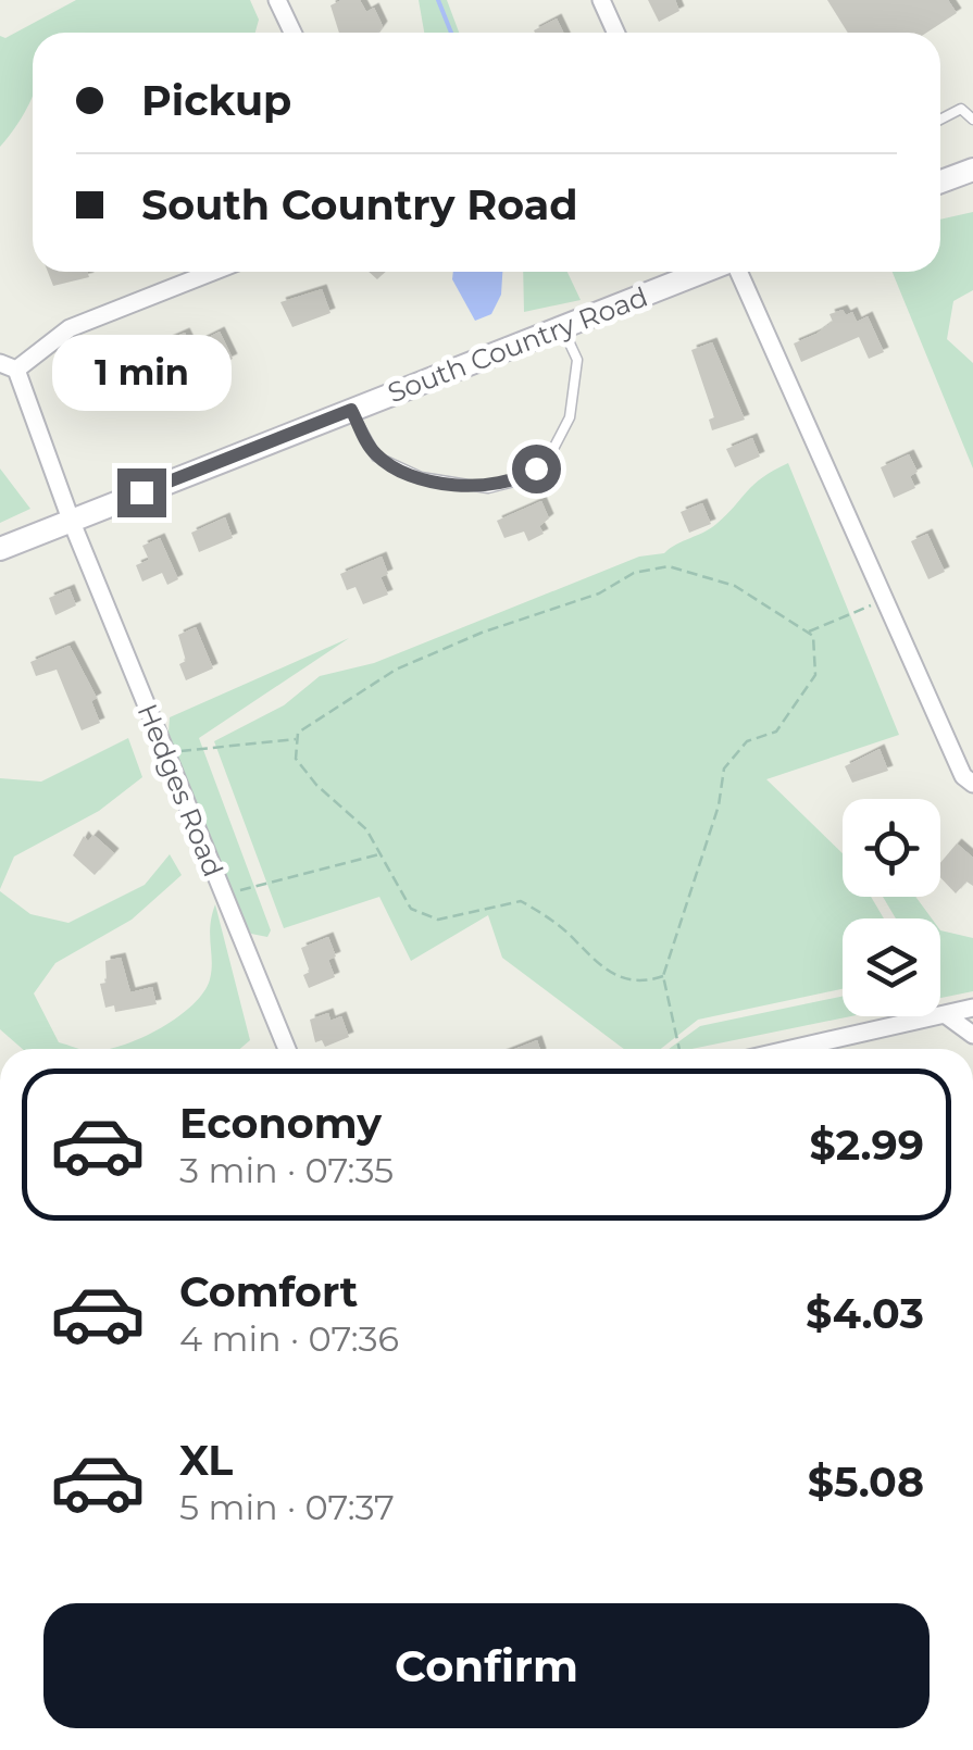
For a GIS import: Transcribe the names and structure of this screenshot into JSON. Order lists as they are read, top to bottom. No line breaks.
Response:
{"streets":{"main road":["South Country Road"],"street":["Hedges Road"]},"crossings":[["South Country Road","Hedges Road"]],"page":{"banner":["Pickup","South Country Road"],"bubble":"1 min","list":[{"name":"Economy","note":"3 min · 07:35","value":"$2.99"},{"name":"Comfort","note":"4 min · 07:36","value":"$4.03"},{"name":"XL","note":"5 min · 07:37","value":"$5.08"}],"buttons":"Confirm"}}
